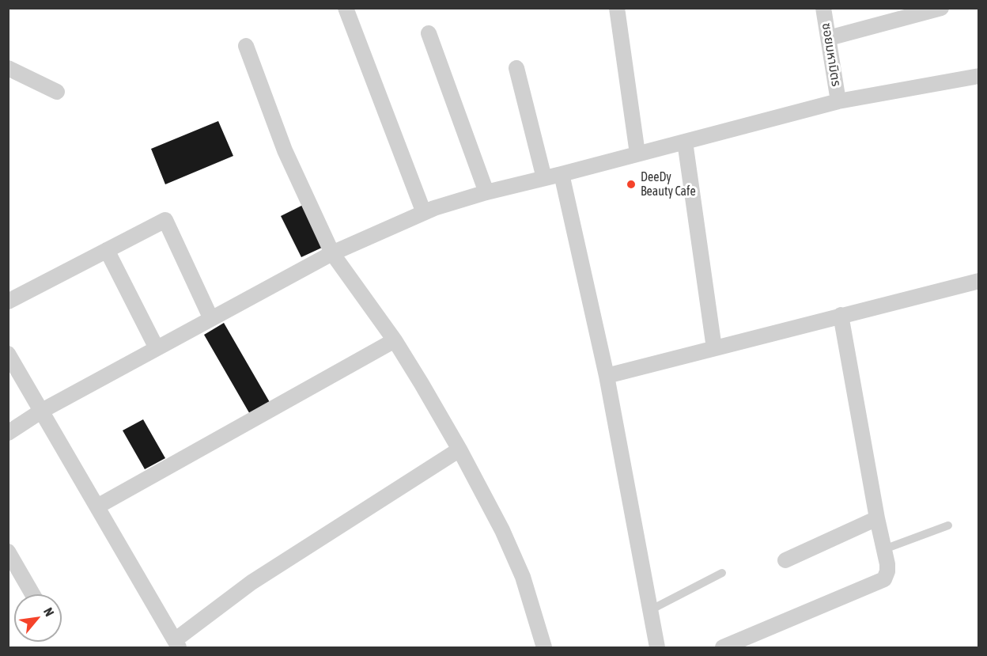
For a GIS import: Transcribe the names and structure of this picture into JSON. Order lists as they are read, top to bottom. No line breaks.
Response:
{"streets":{"street":["ซอยมหามิตร"]},"places":["DeeDy Beauty Cafe"],"north":"top right"}
